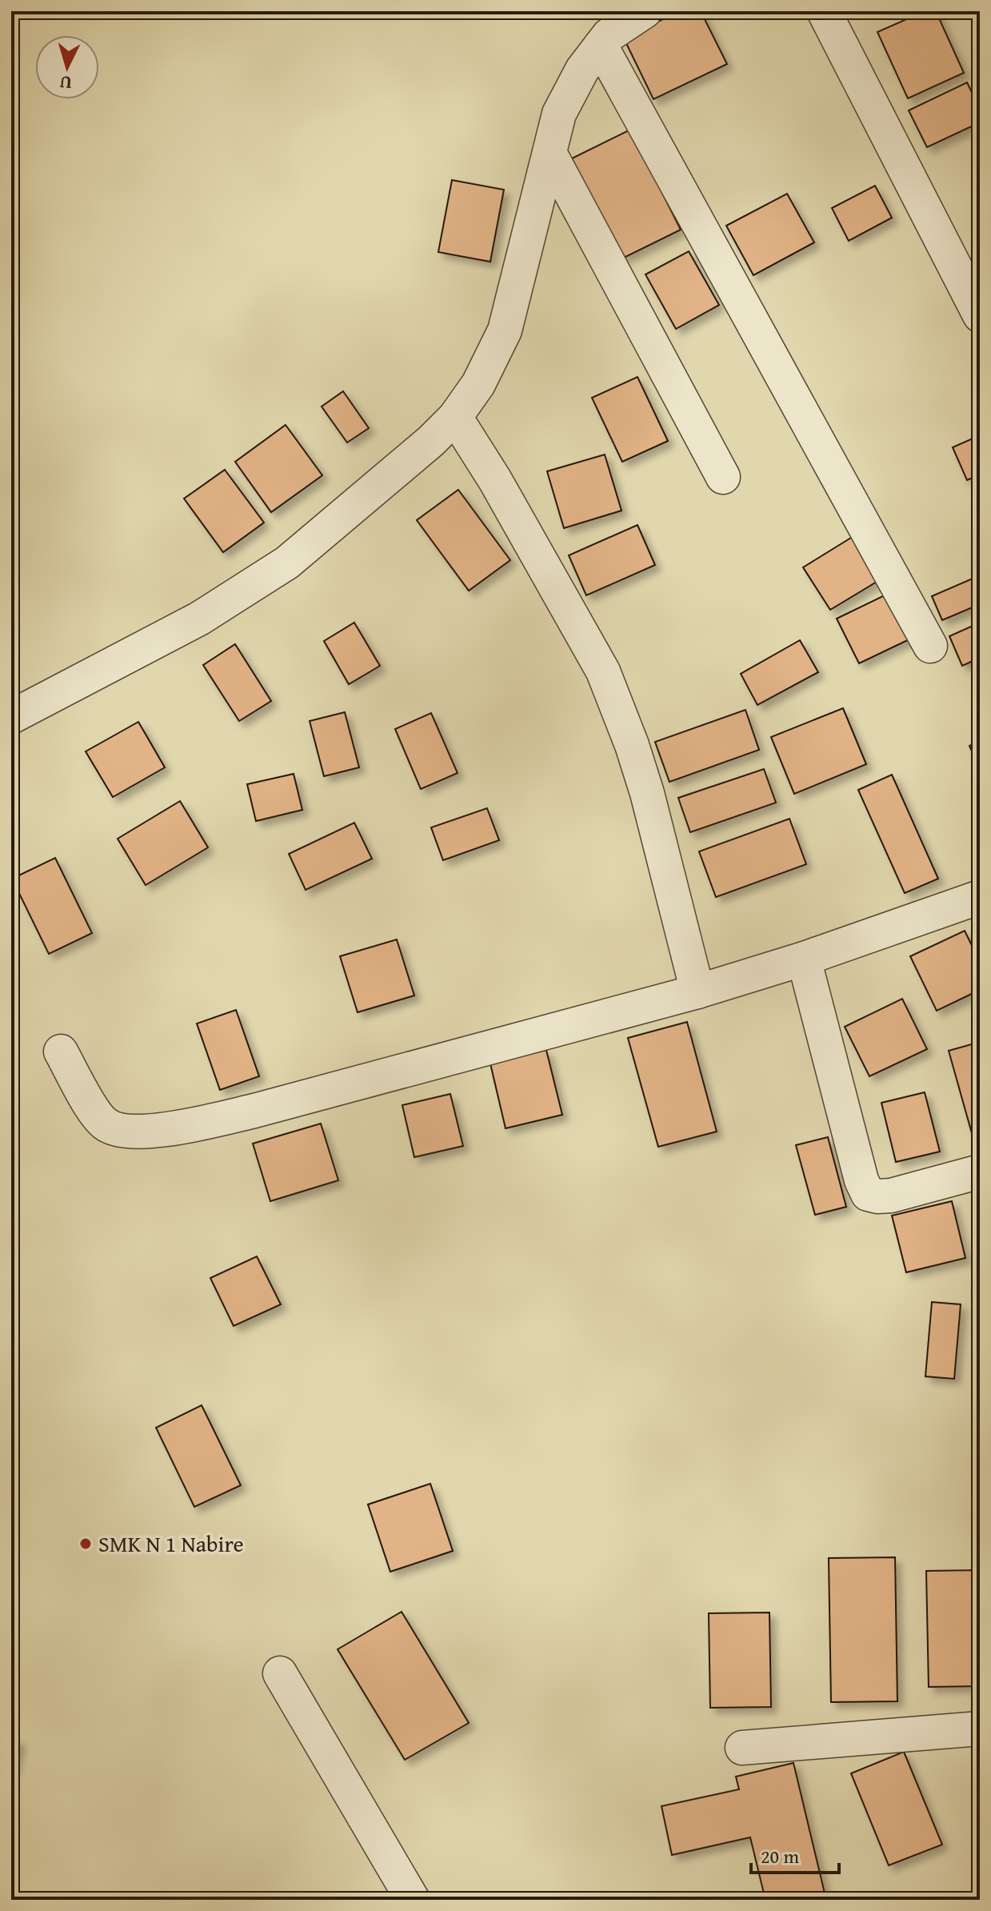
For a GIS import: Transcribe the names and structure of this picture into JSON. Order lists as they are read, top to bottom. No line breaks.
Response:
{"places":["SMK N 1 Nabire"],"scale_bar":"20 m","north":"bottom"}
